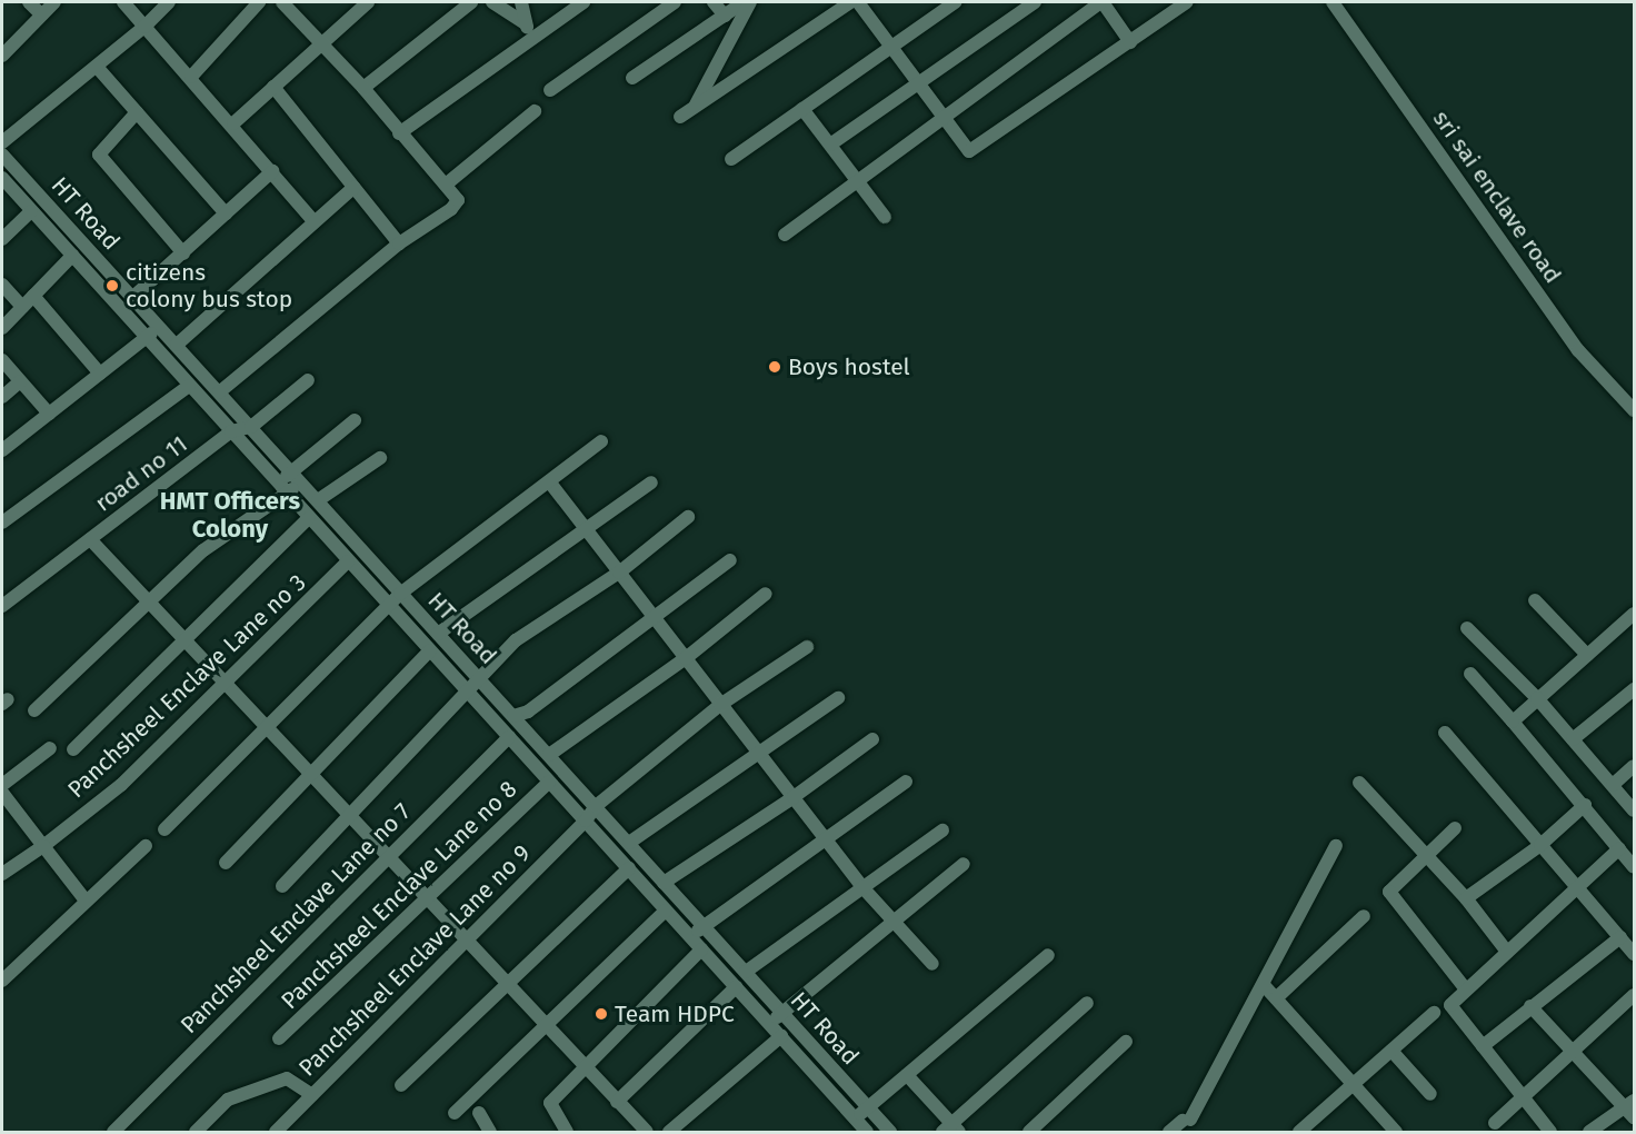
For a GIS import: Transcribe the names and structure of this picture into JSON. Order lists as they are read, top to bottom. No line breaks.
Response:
{"streets":{"street":["sri sai enclave road","HT Road","road no 11","Panchsheel Enclave Lane no 3","Panchsheel Enclave Lane no 8","Panchsheel Enclave Lane no 7","Panchsheel Enclave Lane no 9"]},"crossings":[["HT Road","road no 11"],["HT Road","Panchsheel Enclave Lane no 3"],["HT Road","Panchsheel Enclave Lane no 8"],["HT Road","Panchsheel Enclave Lane no 7"],["HT Road","Panchsheel Enclave Lane no 9"]],"districts":["HMT Officers Colony"],"places":["citizens colony bus stop","Boys hostel","Team HDPC"]}
